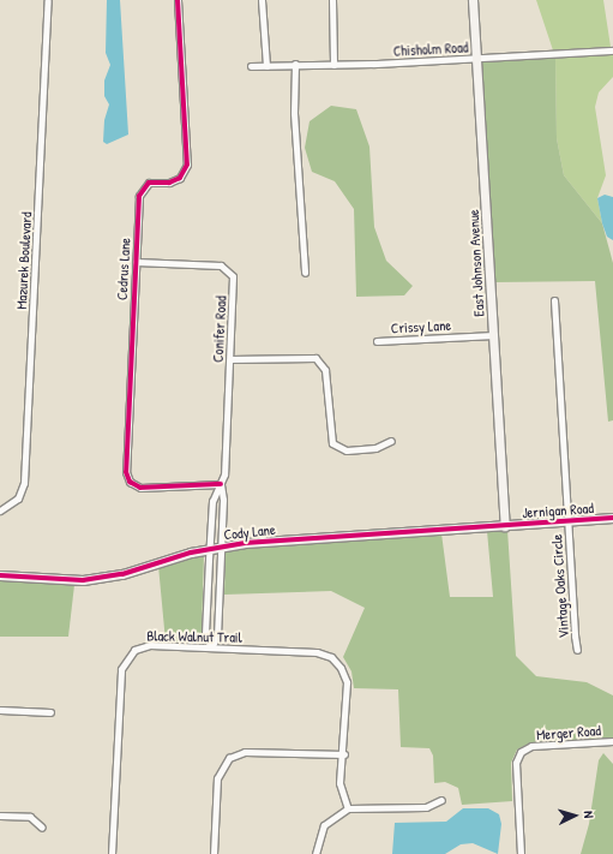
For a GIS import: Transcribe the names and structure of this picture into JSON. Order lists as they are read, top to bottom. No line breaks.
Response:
{"streets":{"street":["Chisholm Road","Mazurek Boulevard","East Johnson Avenue","Cedrus Lane","Crissy Lane","Conifer Road","Jernigan Road","Cody Lane","Vintage Oaks Circle","Black Walnut Trail","Merger Road"]},"crossings":[["Chisholm Road","East Johnson Avenue"],["East Johnson Avenue","Crissy Lane"],["East Johnson Avenue","Jernigan Road"],["East Johnson Avenue","Cody Lane"],["Cedrus Lane","Conifer Road"],["Conifer Road","Cody Lane"],["Conifer Road","Black Walnut Trail"],["Jernigan Road","Cody Lane"],["Jernigan Road","Vintage Oaks Circle"]],"north":"right"}
